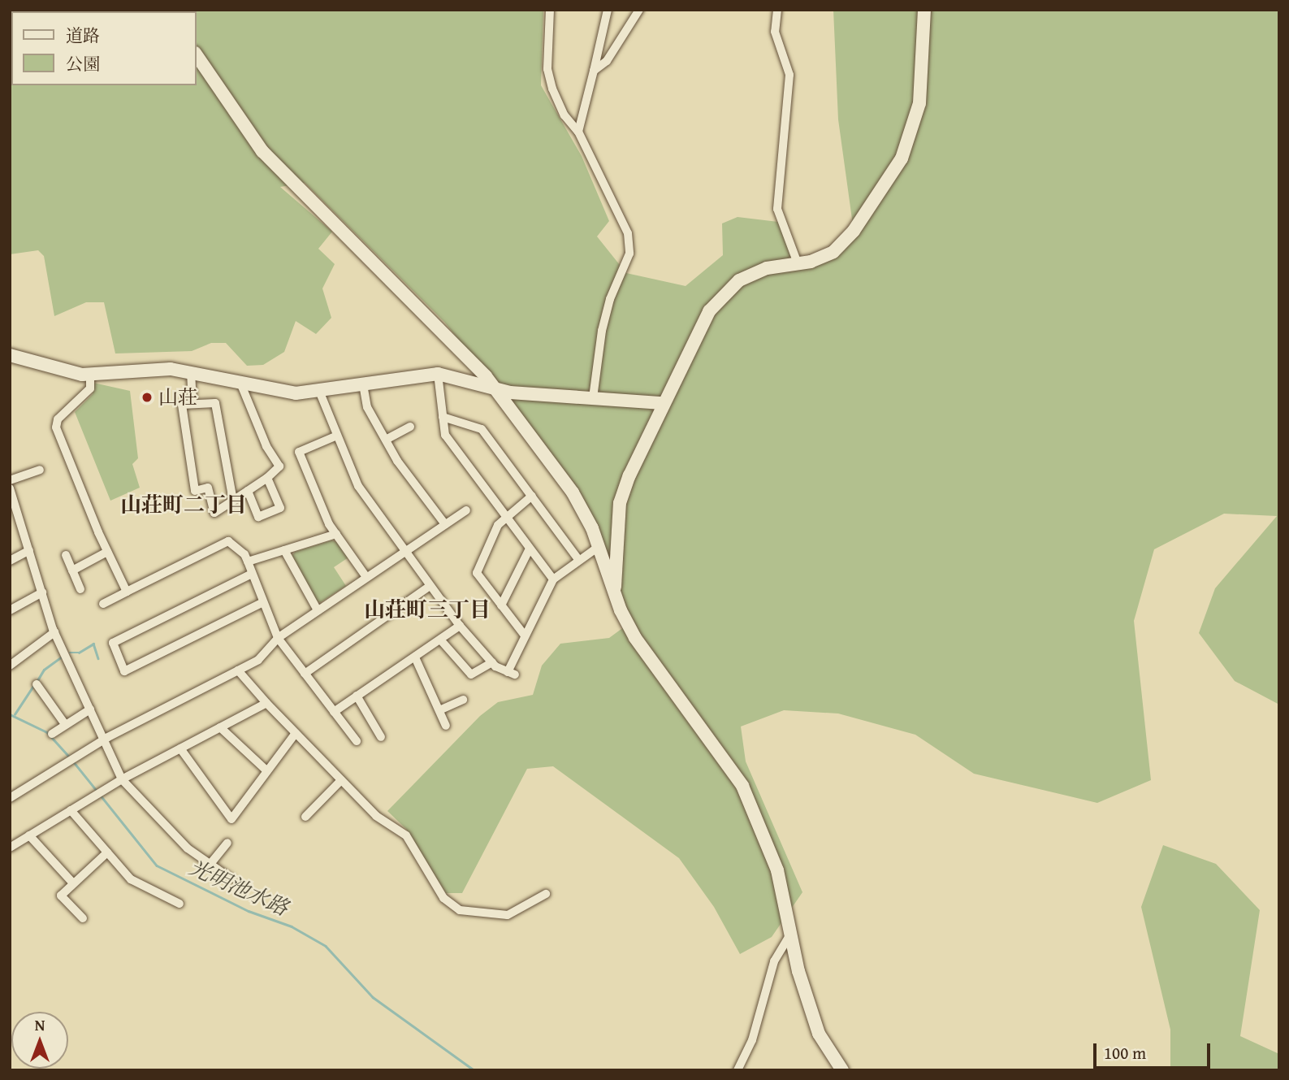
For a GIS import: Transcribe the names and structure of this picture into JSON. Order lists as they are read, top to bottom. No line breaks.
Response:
{"districts":["山荘町二丁目","山荘町三丁目"],"water":["光明池水路"],"places":["山荘"],"legend":["道路","公園"],"scale_bar":"100 m","north":"top"}
